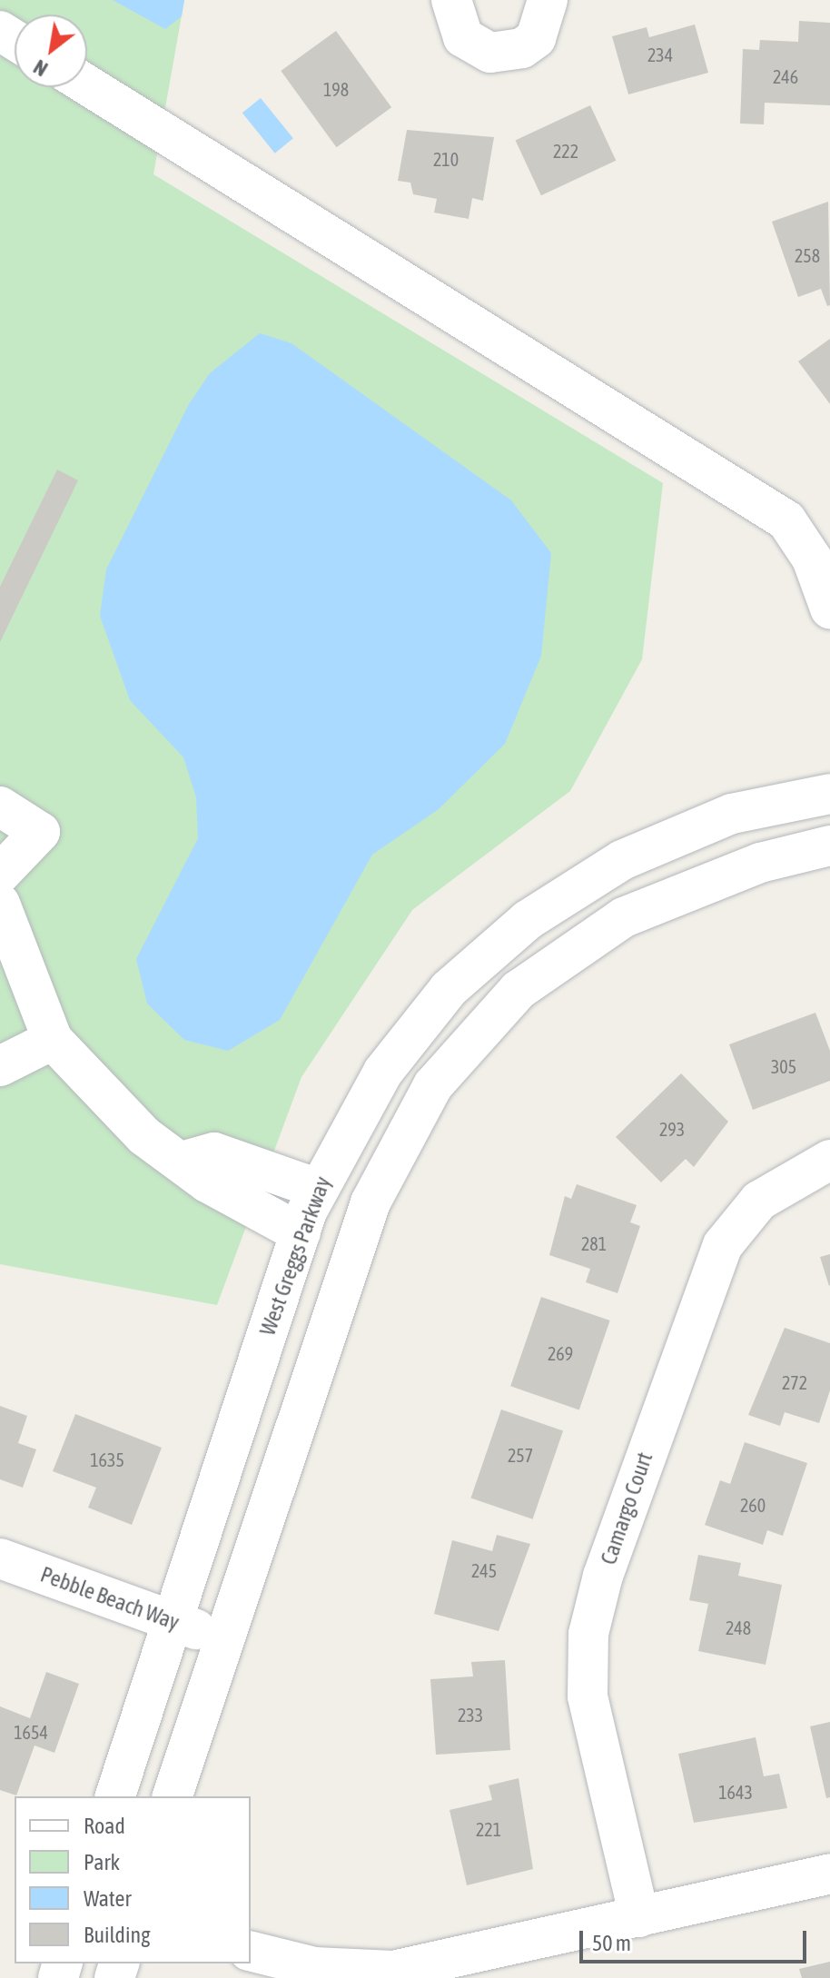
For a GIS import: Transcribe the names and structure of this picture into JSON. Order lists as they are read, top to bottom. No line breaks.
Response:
{"streets":{"street":["West Greggs Parkway","Camargo Court","Pebble Beach Way"]},"crossings":[["West Greggs Parkway","Pebble Beach Way"]],"house_numbers":["234","246","198","222","210","258","305","293","281","269","272","257","1635","260","245","248","233","1654","1643","221"],"legend":["Road","Park","Water","Building"],"scale_bar":"50 m","north":"bottom left"}
